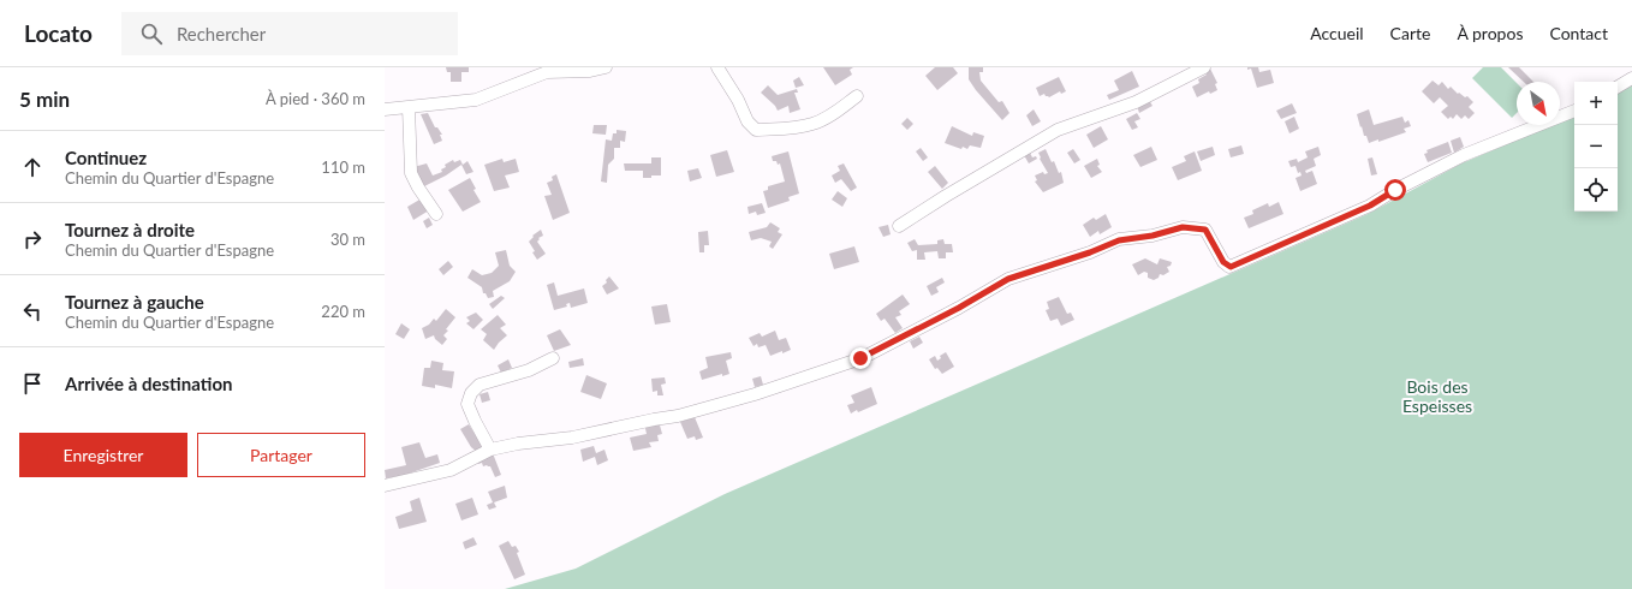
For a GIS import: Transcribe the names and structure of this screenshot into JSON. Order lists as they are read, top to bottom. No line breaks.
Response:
{"parks":["Bois des Espeisses"],"north":"bottom right","page":{"header":"Locato","search":"Rechercher","nav":["Accueil","Carte","À propos","Contact"],"heading":["5 min","À pied · 360 m"],"map_buttons":["+","−"],"list":[["Continuez","Chemin du Quartier d'Espagne","110 m"],["Tournez à droite","Chemin du Quartier d'Espagne","30 m"],["Tournez à gauche","Chemin du Quartier d'Espagne","220 m"],"Arrivée à destination"],"buttons":["Enregistrer","Partager"]}}
